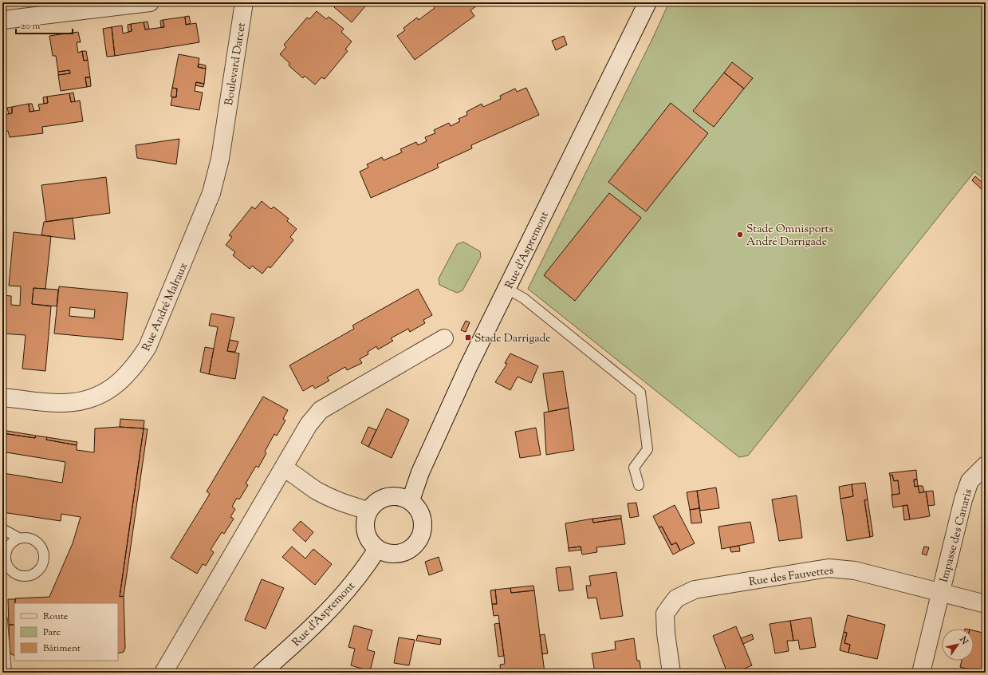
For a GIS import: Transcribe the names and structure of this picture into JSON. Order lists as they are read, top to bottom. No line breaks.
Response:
{"streets":{"street":["Boulevard Darcet","Rue d'Aspremont","Rue André Malraux","Impasse des Canaris","Rue des Fauvettes"]},"crossings":[["Boulevard Darcet","Rue André Malraux"],["Impasse des Canaris","Rue des Fauvettes"]],"places":{"other":["Stade Omnisports André Darrigade"],"transit":["Stade Darrigade"]},"legend":["Route","Parc","Bâtiment"],"scale_bar":"20 m","north":"top right"}
